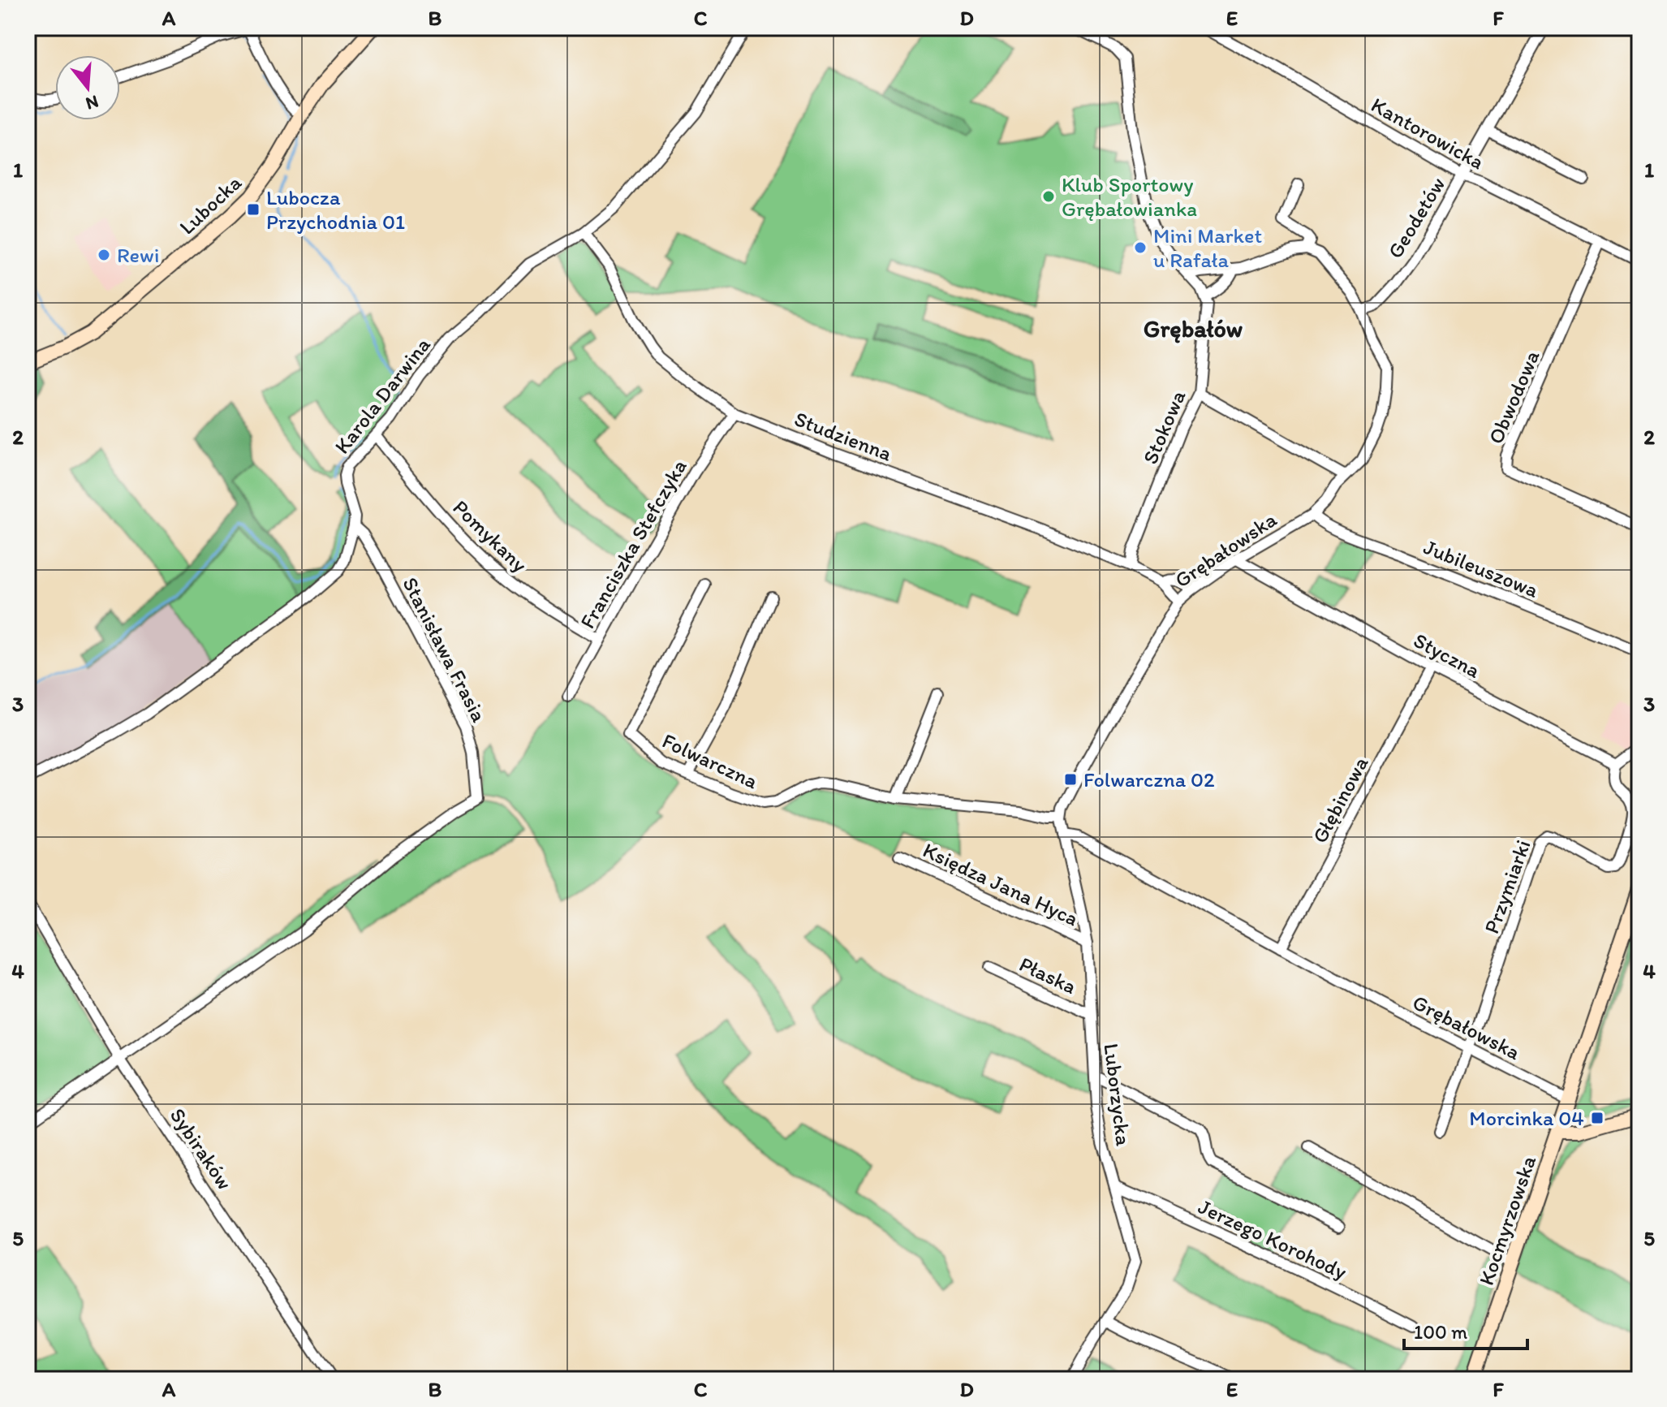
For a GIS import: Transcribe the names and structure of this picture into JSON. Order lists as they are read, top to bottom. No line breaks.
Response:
{"streets":{"street":["Kantorowicka","Lubocka","Geodetów","Karola Darwina","Obwodowa","Stokowa","Studzienna","Pomykany","Franciszka Stefczyka","Grębałowska","Jubileuszowa","Stanisława Frasia","Styczna","Folwarczna","Głębinowa","Księdza Jana Hyca","Przymiarki","Płaska","Luborzycka","Sybiraków","Kocmyrzowska","Jerzego Korohody"]},"crossings":[["Kantorowicka","Geodetów"],["Kantorowicka","Obwodowa"],["Geodetów","Stokowa"],["Geodetów","Grębałowska"],["Karola Darwina","Studzienna"],["Karola Darwina","Pomykany"],["Karola Darwina","Stanisława Frasia"],["Stokowa","Studzienna"],["Stokowa","Grębałowska"],["Studzienna","Franciszka Stefczyka"],["Studzienna","Grębałowska"],["Pomykany","Franciszka Stefczyka"],["Grębałowska","Jubileuszowa"],["Grębałowska","Styczna"],["Grębałowska","Folwarczna"],["Grębałowska","Głębinowa"],["Grębałowska","Przymiarki"],["Grębałowska","Luborzycka"],["Grębałowska","Kocmyrzowska"],["Stanisława Frasia","Sybiraków"],["Styczna","Głębinowa"],["Styczna","Przymiarki"],["Księdza Jana Hyca","Luborzycka"],["Płaska","Luborzycka"],["Luborzycka","Jerzego Korohody"]],"districts":["Grębałów"],"places":{"other":["Klub Sportowy Grębałowianka","Mini Market u Rafała","Rewi"],"transit":["Lubocza Przychodnia 01","Folwarczna 02","Morcinka 04"]},"scale_bar":"100 m","north":"bottom","grid":{"columns":["A","B","C","D","E","F"],"rows":["1","2","3","4","5"]}}
